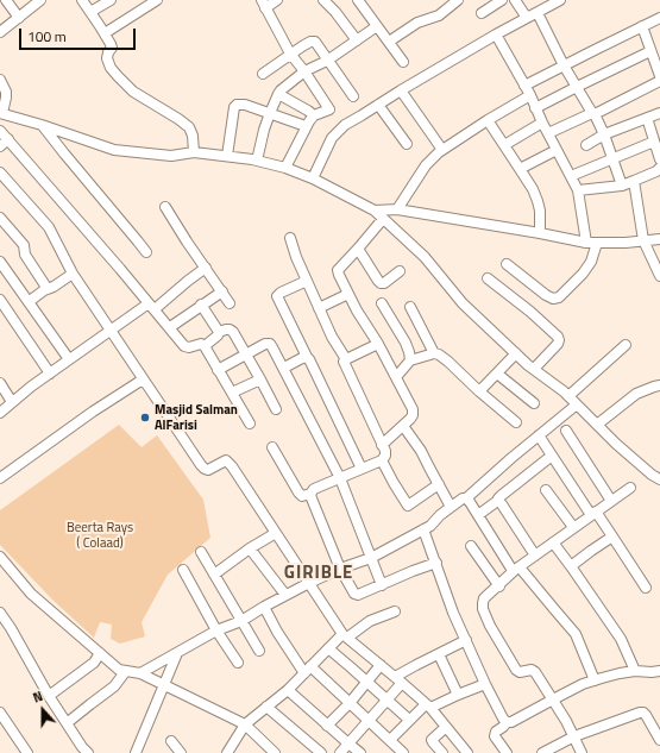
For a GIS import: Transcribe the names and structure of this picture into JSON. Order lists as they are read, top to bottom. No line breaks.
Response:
{"districts":["GIRIBLE"],"parks":["Beerta Rays ( Colaad)"],"places":["Masjid Salman AlFarisi"],"scale_bar":"100 m","north":"top"}
